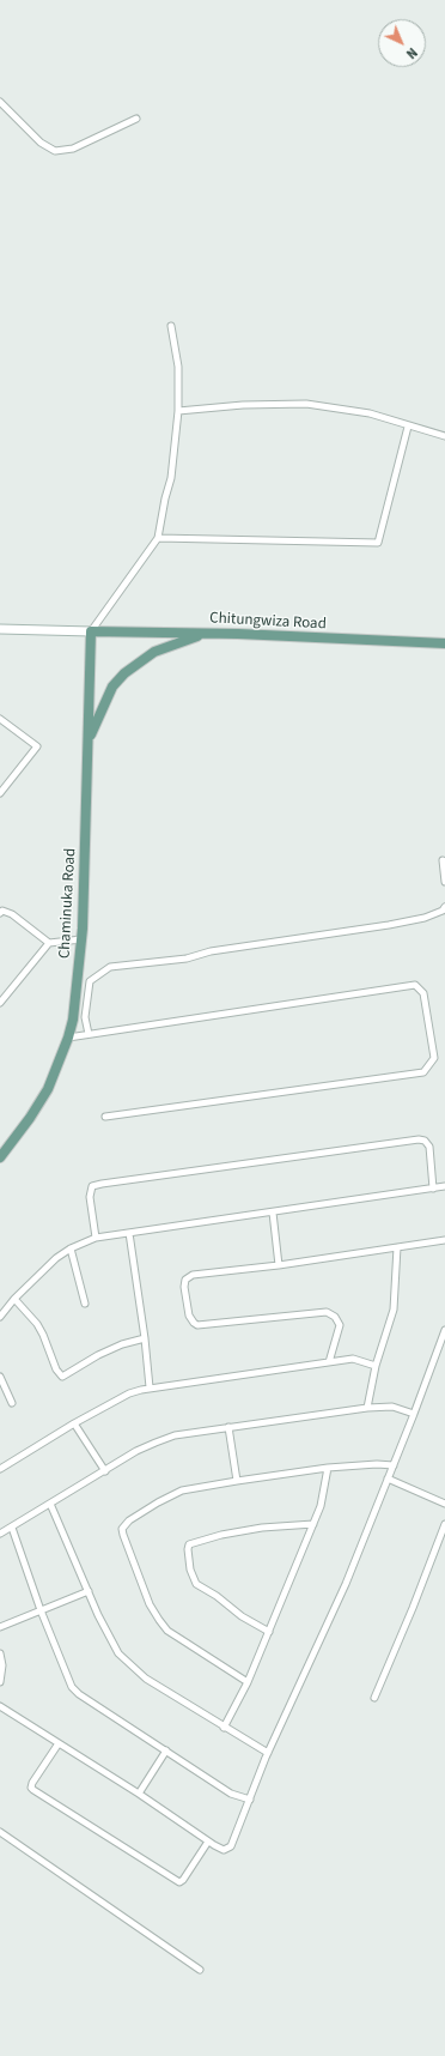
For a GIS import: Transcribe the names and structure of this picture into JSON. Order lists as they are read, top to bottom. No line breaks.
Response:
{"streets":{"main road":["Chitungwiza Road","Chaminuka Road"]},"crossings":[["Chitungwiza Road","Chaminuka Road"]],"north":"bottom right"}
